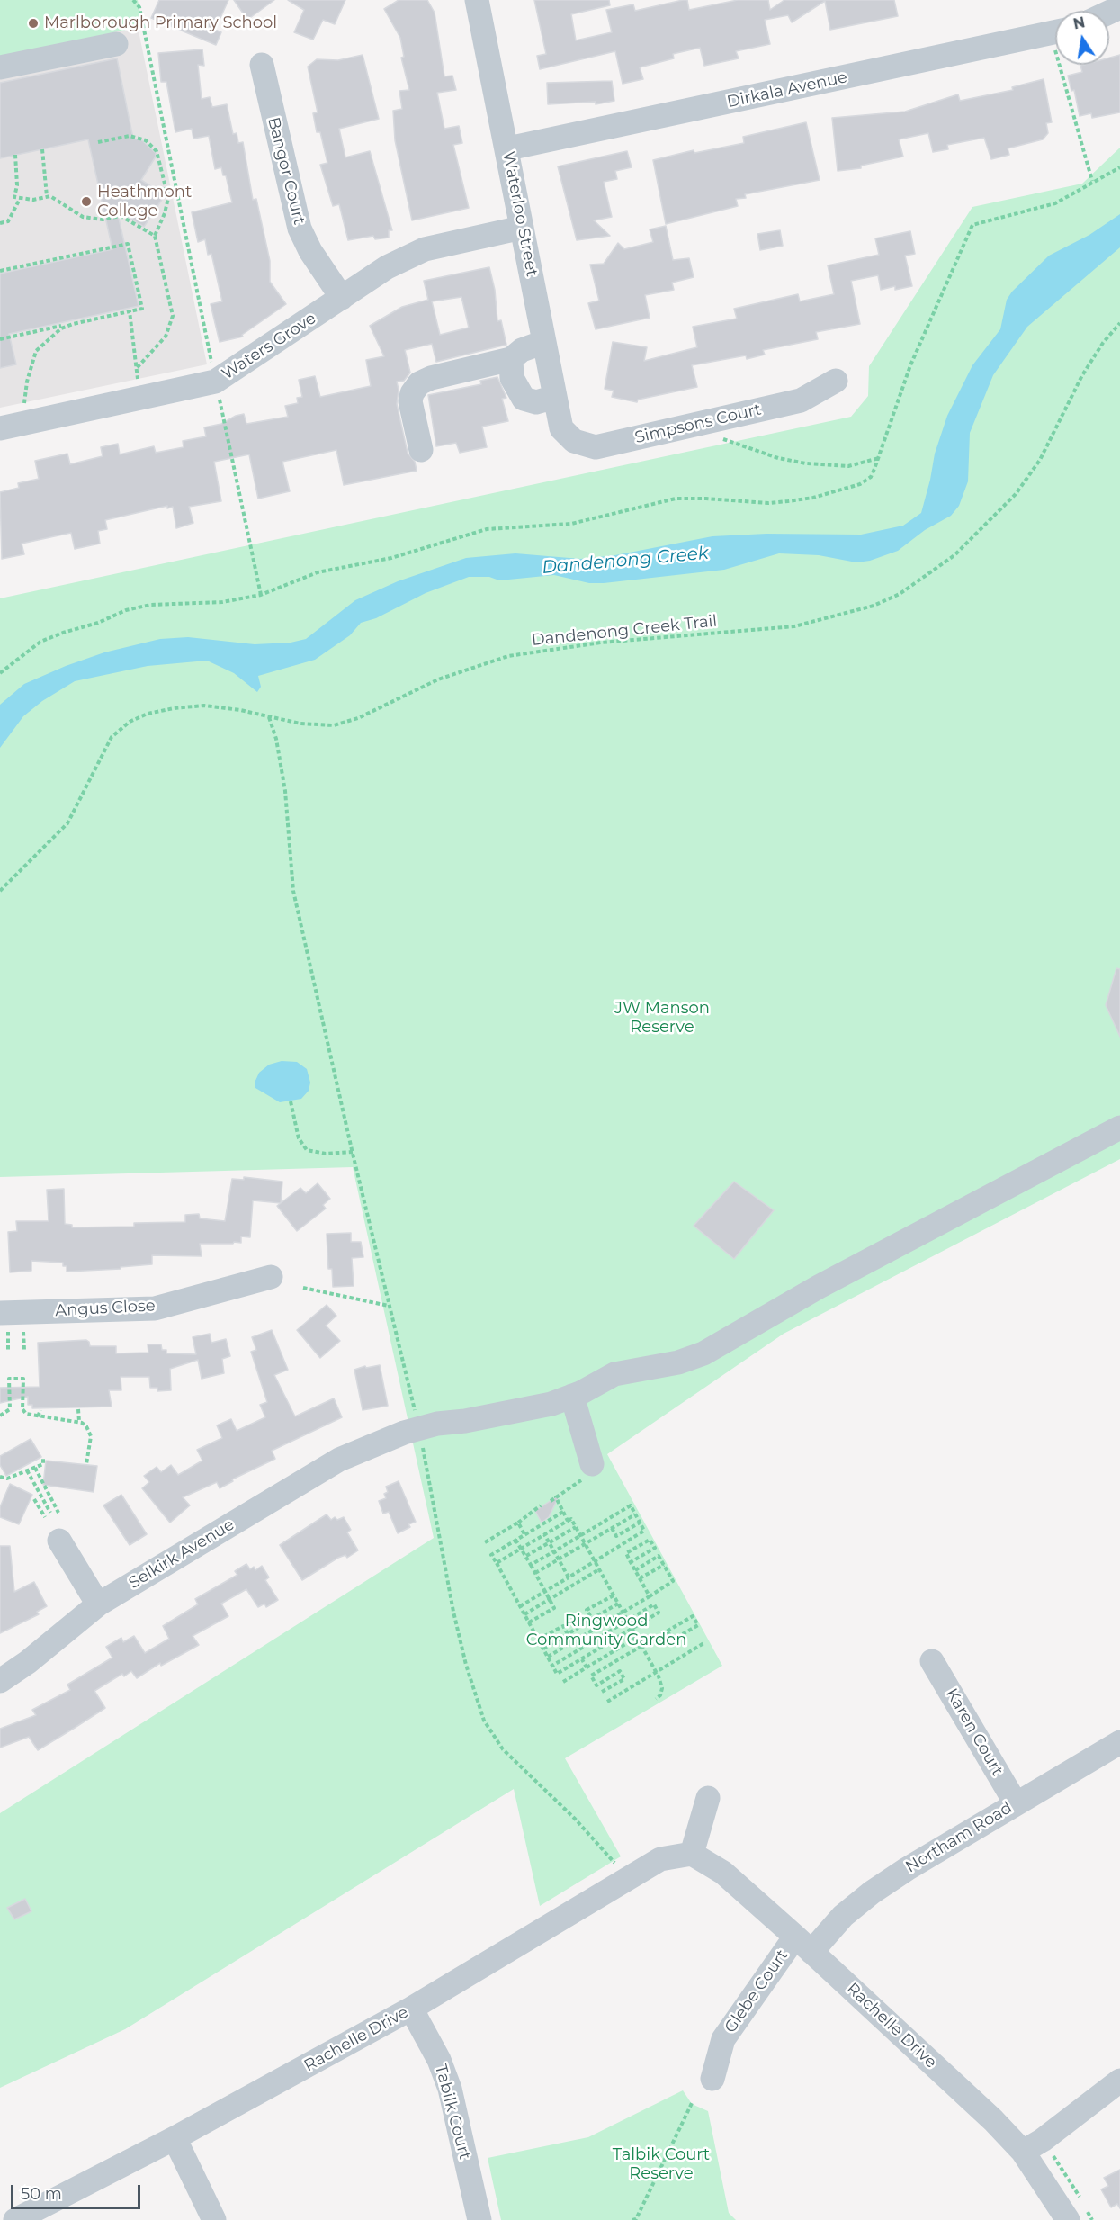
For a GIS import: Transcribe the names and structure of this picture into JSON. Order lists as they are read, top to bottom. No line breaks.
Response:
{"streets":{"street":["Dirkala Avenue","Bangor Court","Waterloo Street","Waters Grove","Simpsons Court","Angus Close","Selkirk Avenue","Karen Court","Northam Road","Glebe Court","Rachelle Drive","Tabilk Court"],"path":["Dandenong Creek Trail"]},"crossings":[["Dirkala Avenue","Waterloo Street"],["Bangor Court","Waters Grove"],["Waterloo Street","Waters Grove"],["Waterloo Street","Simpsons Court"],["Karen Court","Northam Road"],["Northam Road","Glebe Court"],["Northam Road","Rachelle Drive"],["Glebe Court","Rachelle Drive"],["Rachelle Drive","Tabilk Court"]],"water":["Dandenong Creek"],"parks":["JW Manson Reserve","Ringwood Community Garden","Talbik Court Reserve"],"places":["Marlborough Primary School","Heathmont College"],"scale_bar":"50 m","north":"top"}
